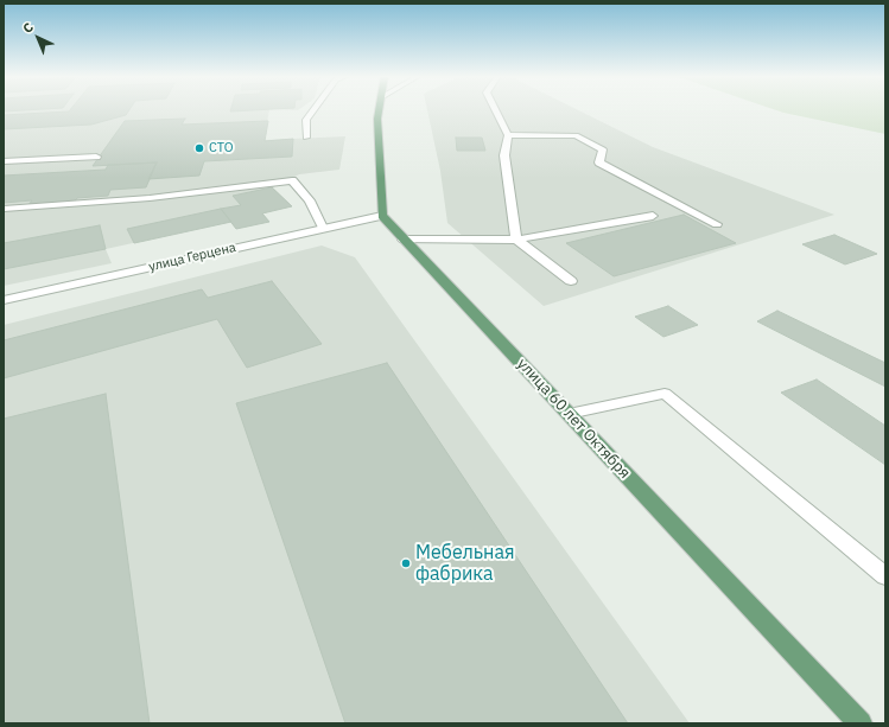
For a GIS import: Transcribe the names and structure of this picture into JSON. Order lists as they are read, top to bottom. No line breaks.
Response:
{"streets":{"main road":["улица 60 лет Октября"],"street":["улица Герцена"]},"crossings":[["улица Герцена","улица 60 лет Октября"]],"places":["СТО","Мебельная фабрика"],"north":"top left"}
